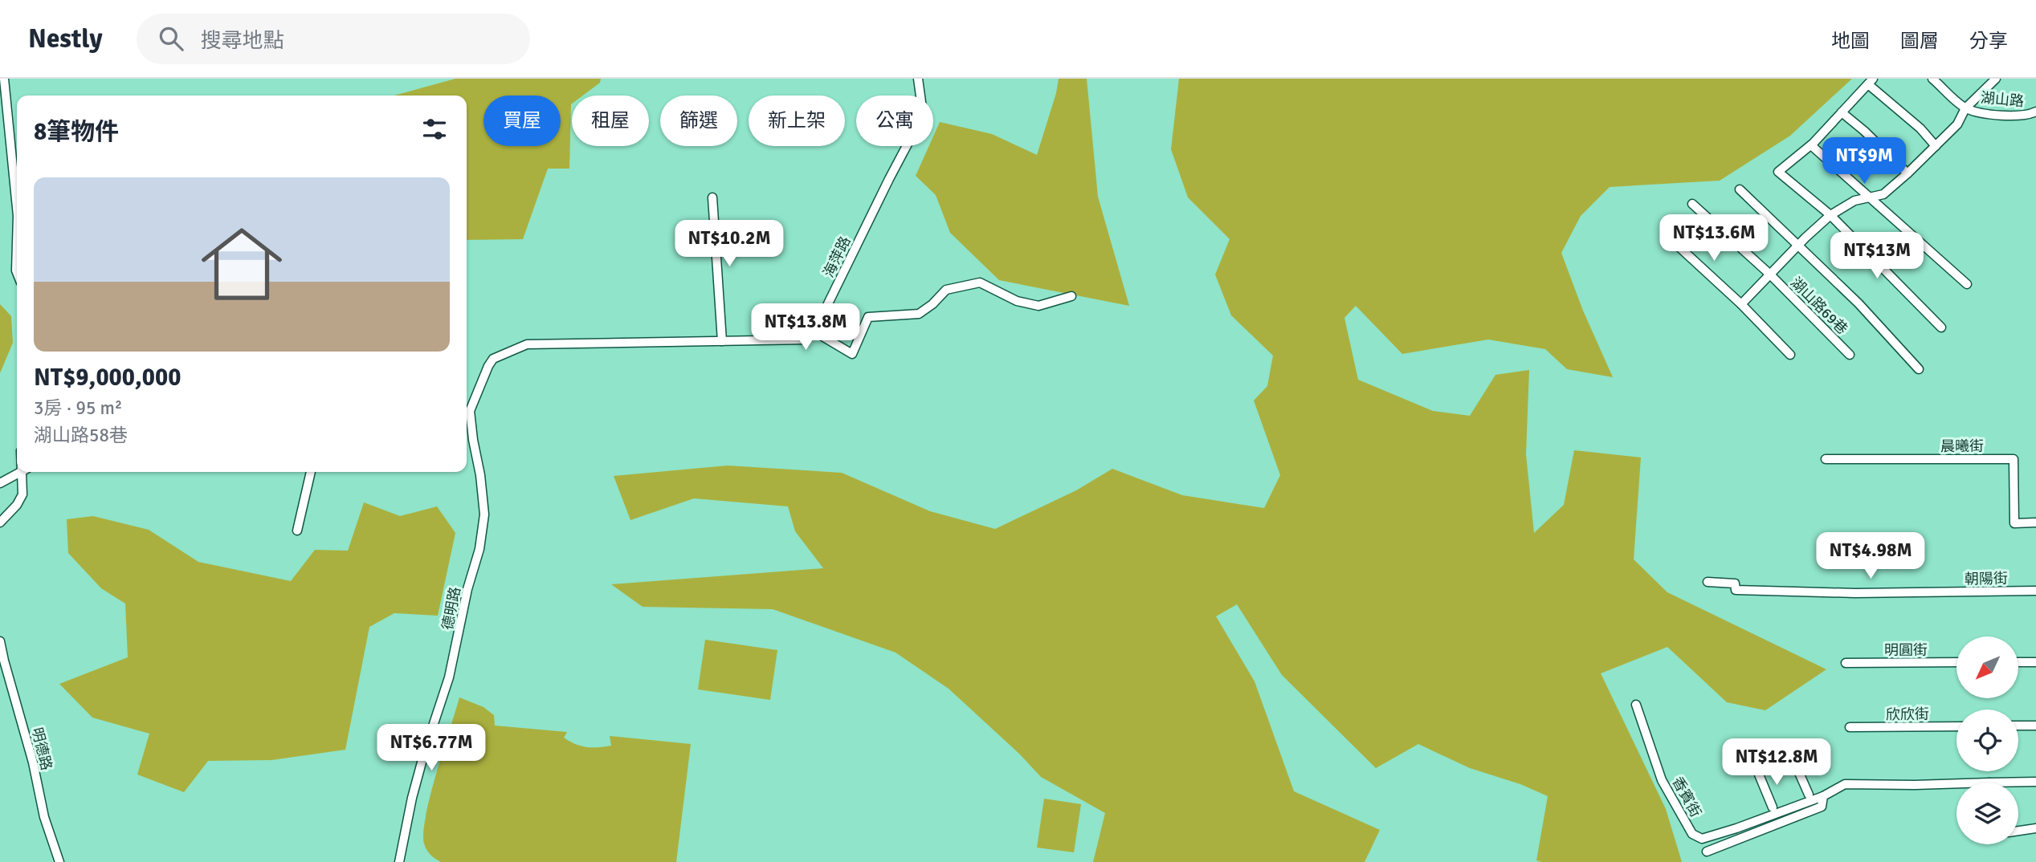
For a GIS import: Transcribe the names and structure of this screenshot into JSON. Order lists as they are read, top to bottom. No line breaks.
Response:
{"streets":{"street":["湖山路","海萍路","湖山路69巷","晨曦街","朝陽街","德明路","明圓街","欣欣街","明德路","香賓街"]},"crossings":[["湖山路","湖山路69巷"]],"north":"bottom left","page":{"header":"Nestly","search":"搜尋地點","nav":["地圖","圖層","分享"],"chip":["買屋","租屋","篩選","新上架","公寓"],"heading":"8筆物件","price":["NT$9M","NT$13.6M","NT$10.2M","NT$13M","NT$13.8M","NT$4.98M","NT$6.77M","NT$12.8M"],"list":[{"name":"NT$9,000,000","note":"3房 · 95 m² · 湖山路58巷"}]}}
